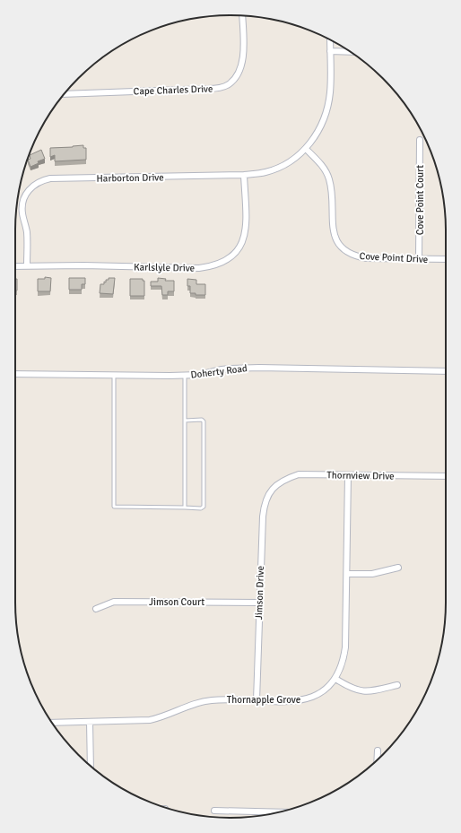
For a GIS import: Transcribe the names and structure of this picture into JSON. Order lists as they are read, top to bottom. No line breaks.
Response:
{"streets":{"street":["Cape Charles Drive","Harborton Drive","Cove Point Court","Cove Point Drive","Karlslyle Drive","Doherty Road","Thornview Drive","Jimson Drive","Jimson Court","Thornapple Grove"]},"crossings":[["Harborton Drive","Cove Point Drive"],["Harborton Drive","Karlslyle Drive"],["Cove Point Court","Cove Point Drive"],["Thornview Drive","Jimson Drive"],["Thornview Drive","Thornapple Grove"],["Jimson Drive","Jimson Court"],["Jimson Drive","Thornapple Grove"]]}
